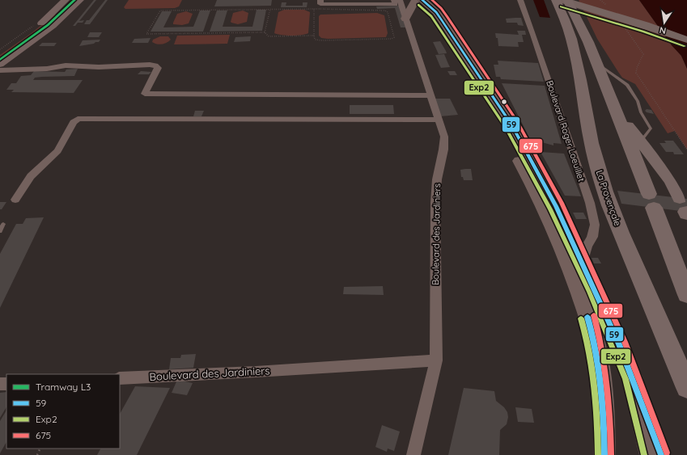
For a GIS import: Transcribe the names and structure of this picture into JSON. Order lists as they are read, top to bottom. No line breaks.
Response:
{"streets":{"highway":["La Provençale"],"street":["Boulevard Roger Loeuillet","Boulevard des Jardiniers"]},"lines":["tram line L3","transit line 59","transit line 675","transit line Exp2"],"legend":["Tramway L3","59","Exp2","675"],"north":"bottom"}
